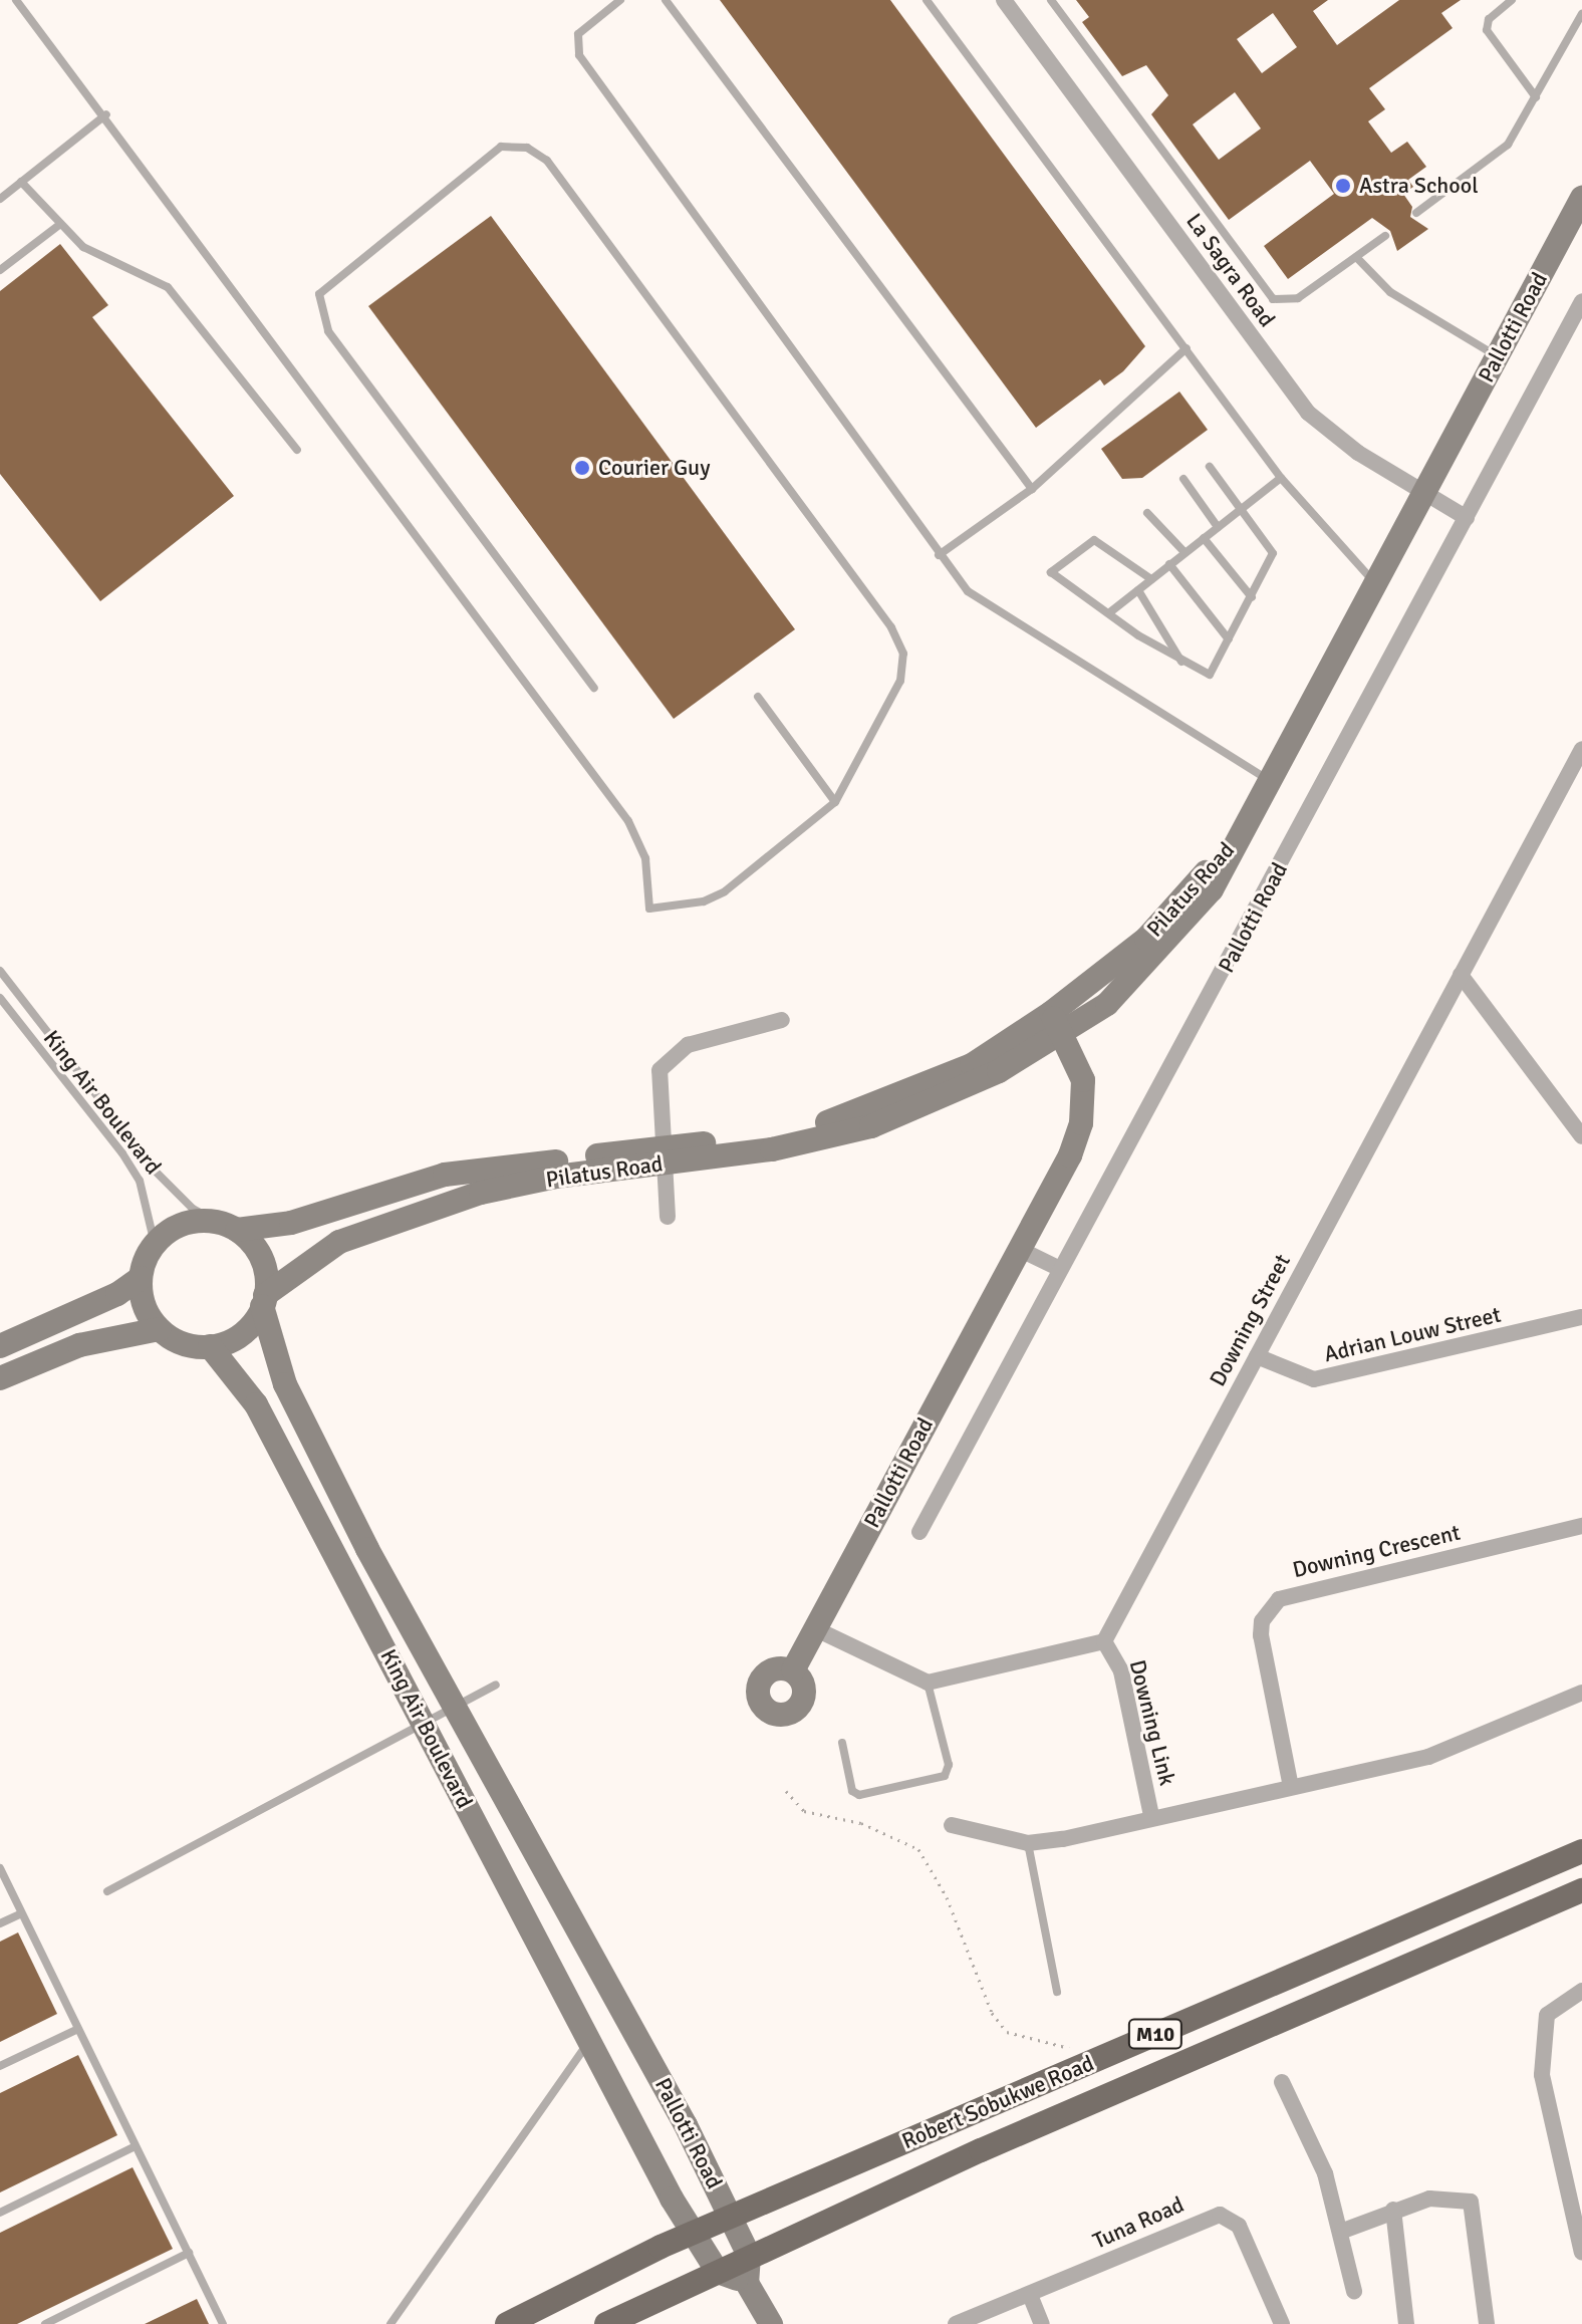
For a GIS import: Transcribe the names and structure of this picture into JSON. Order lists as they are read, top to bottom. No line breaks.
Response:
{"streets":{"main road":["M10","Robert Sobukwe Road"],"street":["La Sagra Road","Pallotti Road","Pilatus Road","King Air Boulevard","Downing Street","Adrian Louw Street","Downing Crescent","Downing Link","Tuna Road"]},"crossings":[["La Sagra Road","Pallotti Road"],["Pallotti Road","Pilatus Road"],["Pallotti Road","King Air Boulevard"],["Pallotti Road","Robert Sobukwe Road"],["Pilatus Road","King Air Boulevard"],["Downing Street","Adrian Louw Street"],["Downing Street","Downing Link"]],"places":["Astra School","Courier Guy"]}
